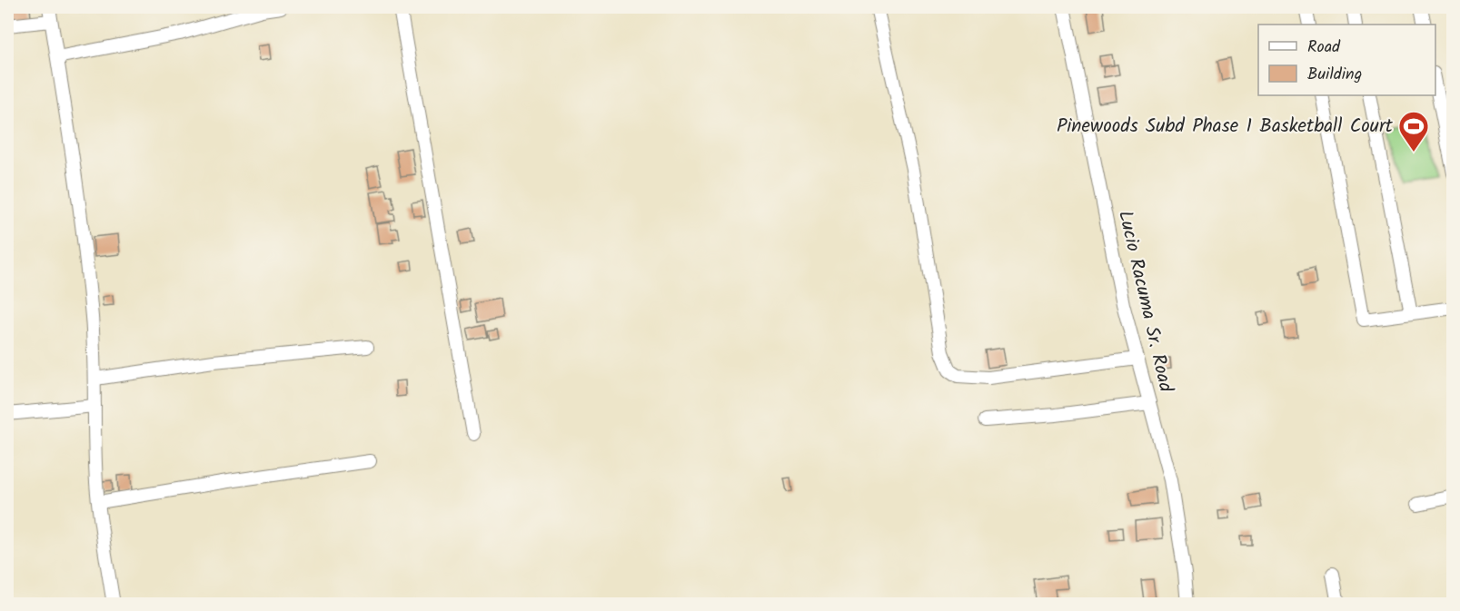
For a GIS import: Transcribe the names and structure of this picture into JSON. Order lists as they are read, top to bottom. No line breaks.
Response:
{"streets":{"street":["Lucio Racuma Sr. Road"]},"places":{"sports":["Pinewoods Subd Phase 1 Basketball Court"]},"legend":["Road","Building"]}
